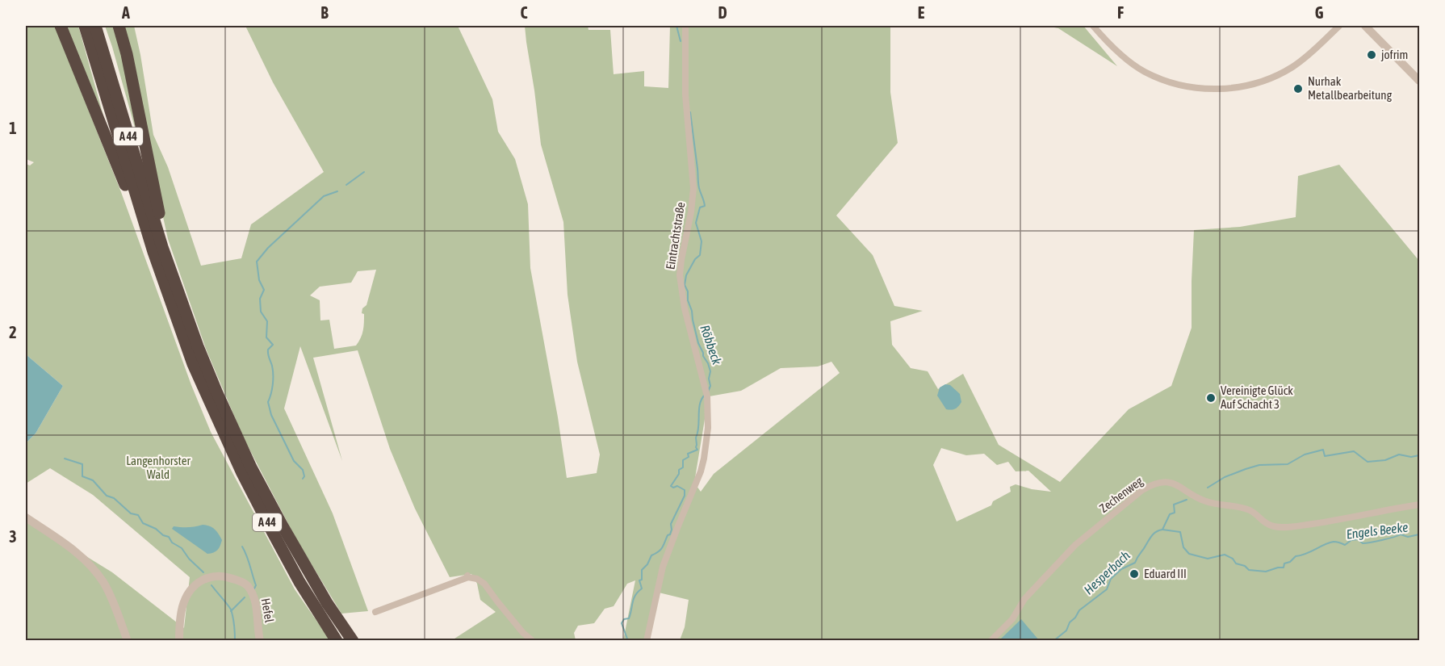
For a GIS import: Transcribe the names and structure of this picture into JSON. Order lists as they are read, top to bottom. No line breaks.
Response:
{"streets":{"highway":["A 44"],"street":["Eintrachtstraße","Zechenweg","Hefel"]},"water":["Röbbeck","Engels Beeke","Hesperbach"],"parks":["Langenhorster Wald"],"places":["jofrim","Nurhak Metallbearbeitung","Vereinigte Glück Auf Schacht 3","Eduard III"],"grid":{"columns":["A","B","C","D","E","F","G"],"rows":["1","2","3"]}}
